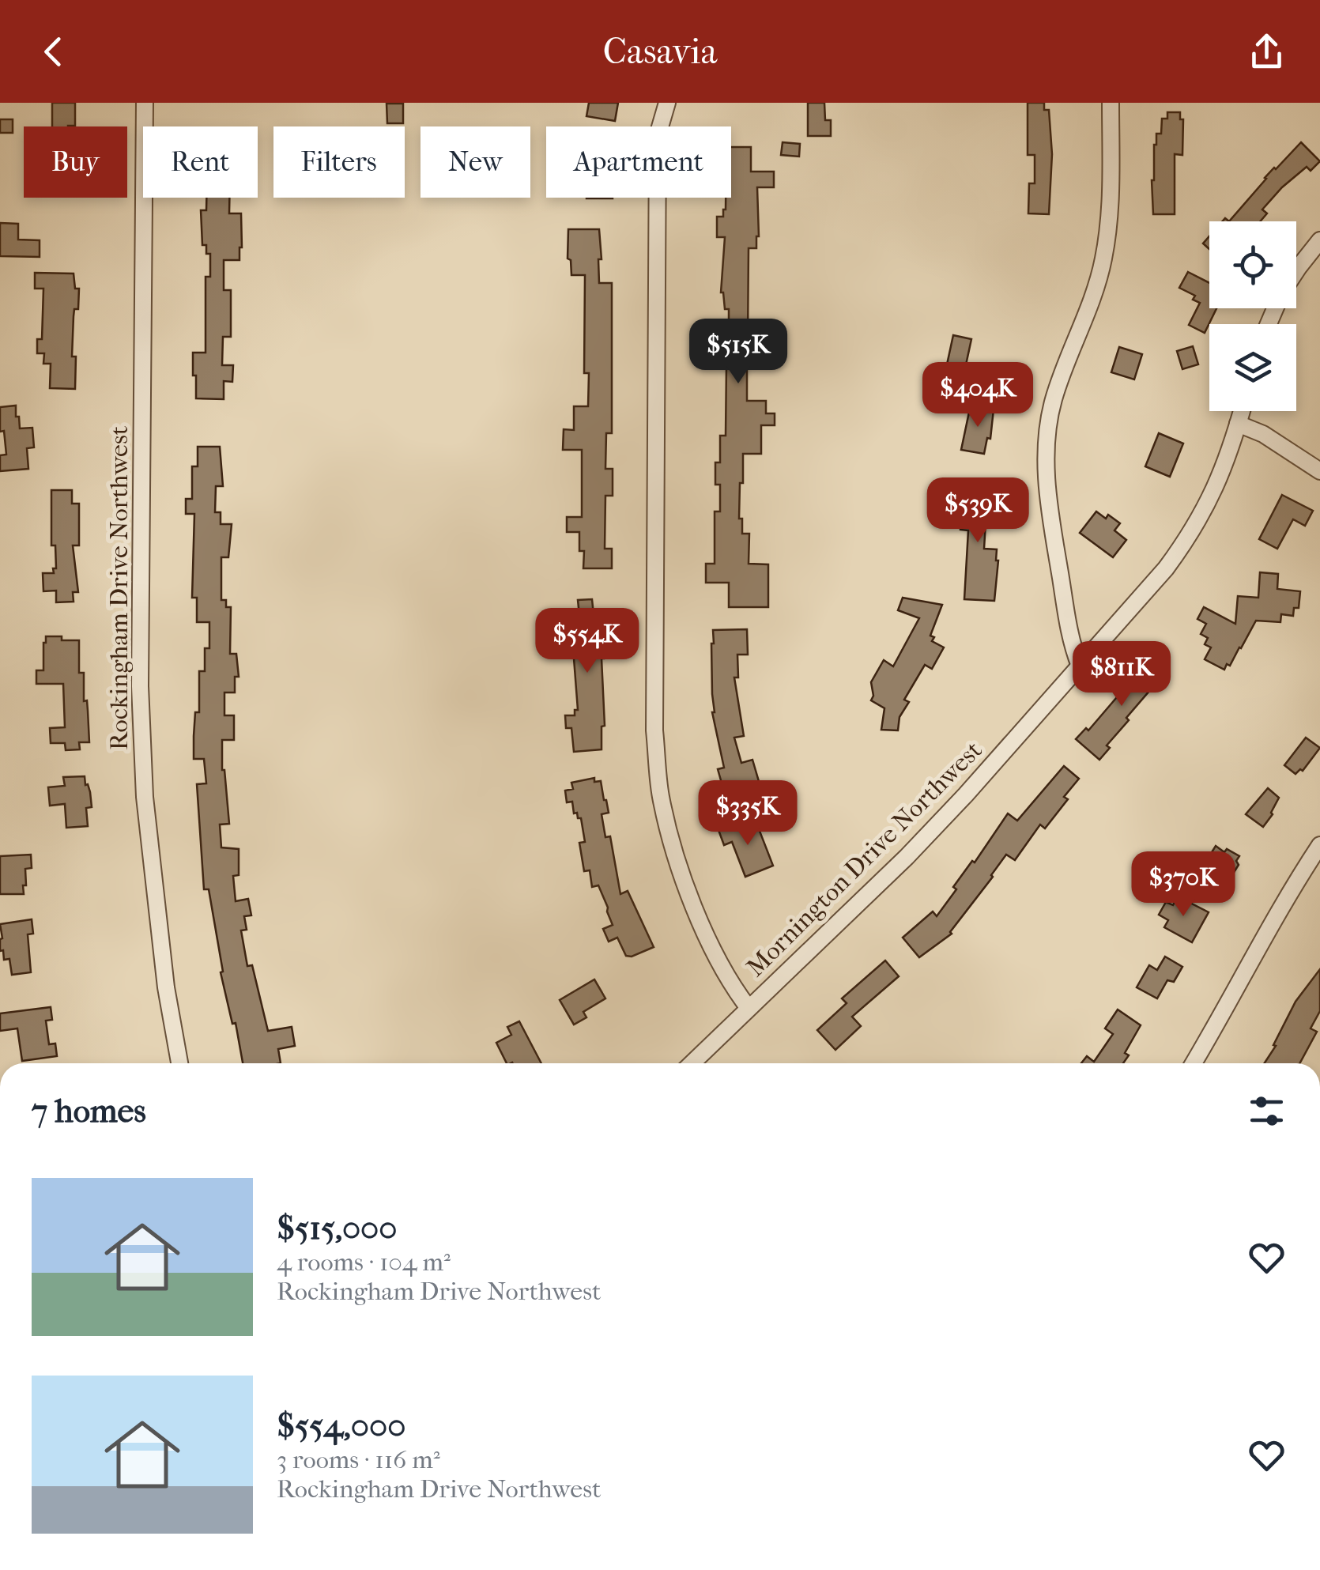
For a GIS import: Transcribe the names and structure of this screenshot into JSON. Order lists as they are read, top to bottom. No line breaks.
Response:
{"streets":{"street":["Rockingham Drive Northwest","Mornington Drive Northwest"]},"page":{"header":"Casavia","chip":["Buy","Rent","Filters","New","Apartment"],"price":["$515K","$404K","$539K","$554K","$811K","$335K","$370K"],"heading":"7 homes","list":[{"name":"$515,000","note":"4 rooms · 104 m² · Rockingham Drive Northwest"},{"name":"$554,000","note":"3 rooms · 116 m² · Rockingham Drive Northwest"}]}}
